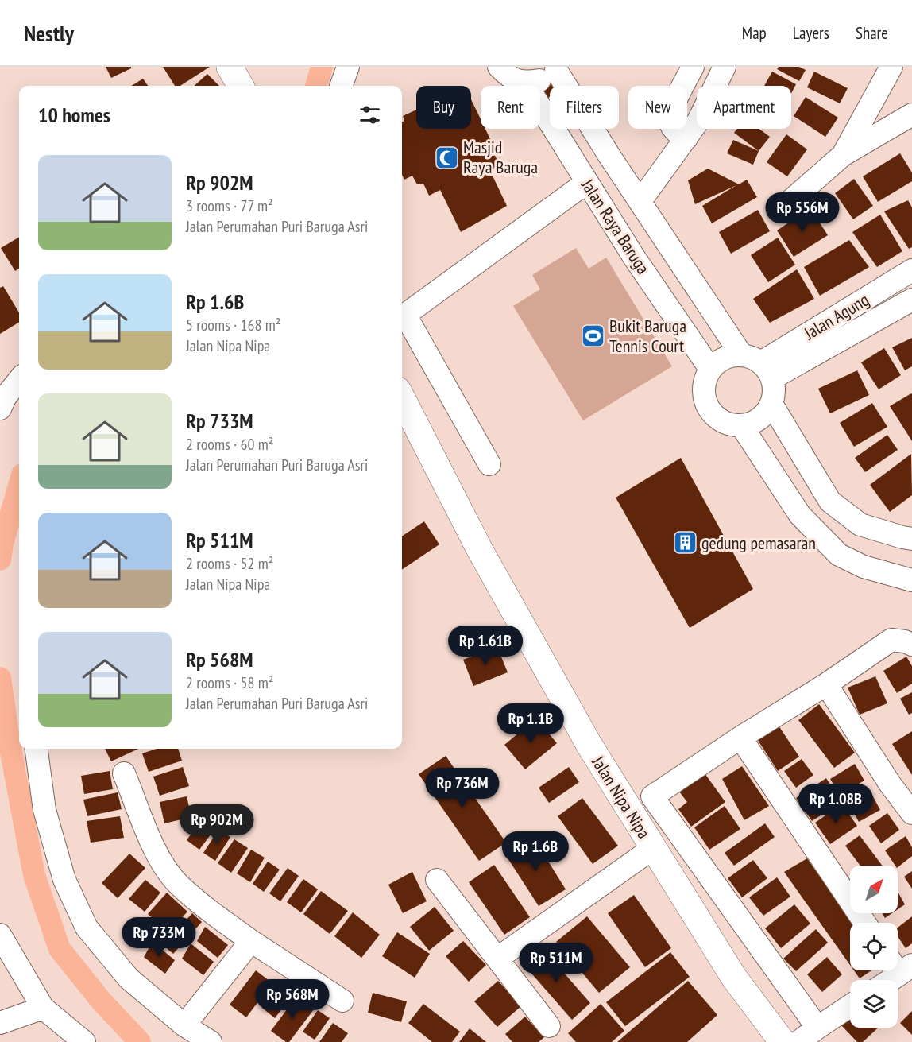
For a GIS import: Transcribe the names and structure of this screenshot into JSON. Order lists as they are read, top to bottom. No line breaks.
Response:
{"streets":{"street":["Jalan Raya Baruga","Jalan Agung","Jalan Nipa Nipa"]},"crossings":[["Jalan Raya Baruga","Jalan Agung"]],"places":{"mosque":["Masjid Raya Baruga"],"sports":["Bukit Baruga Tennis Court"],"building":["gedung pemasaran"]},"north":"top right","page":{"header":"Nestly","nav":["Map","Layers","Share"],"chip":["Buy","Rent","Filters","New","Apartment"],"heading":"10 homes","list":[{"name":"Rp 902M","note":"3 rooms · 77 m² · Jalan Perumahan Puri Baruga Asri"},{"name":"Rp 1.6B","note":"5 rooms · 168 m² · Jalan Nipa Nipa"},{"name":"Rp 733M","note":"2 rooms · 60 m² · Jalan Perumahan Puri Baruga Asri"},{"name":"Rp 511M","note":"2 rooms · 52 m² · Jalan Nipa Nipa"},{"name":"Rp 568M","note":"2 rooms · 58 m² · Jalan Perumahan Puri Baruga Asri"}],"price":["Rp 556M","Rp 1.61B","Rp 1.1B","Rp 736M","Rp 1.08B","Rp 902M","Rp 1.6B","Rp 733M","Rp 511M","Rp 568M"]}}
